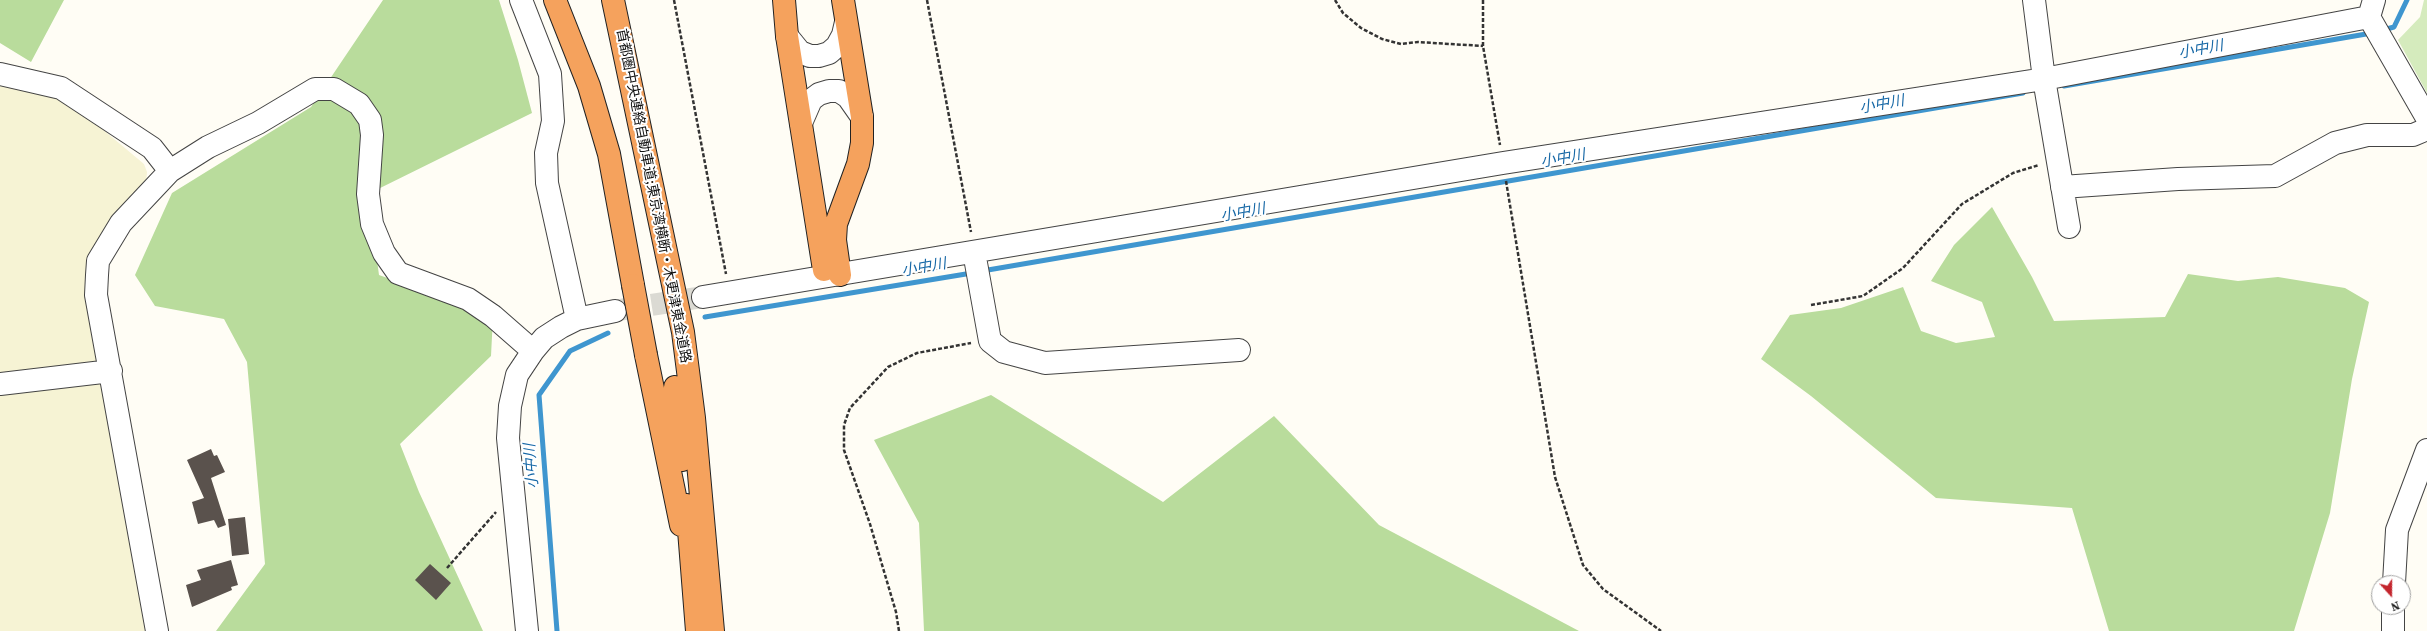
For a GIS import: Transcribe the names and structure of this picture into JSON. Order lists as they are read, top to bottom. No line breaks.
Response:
{"streets":{"highway":["首都圏中央連絡自動車道;東京湾横断・木更津東金道路"]},"water":["小中川"],"north":"bottom"}
